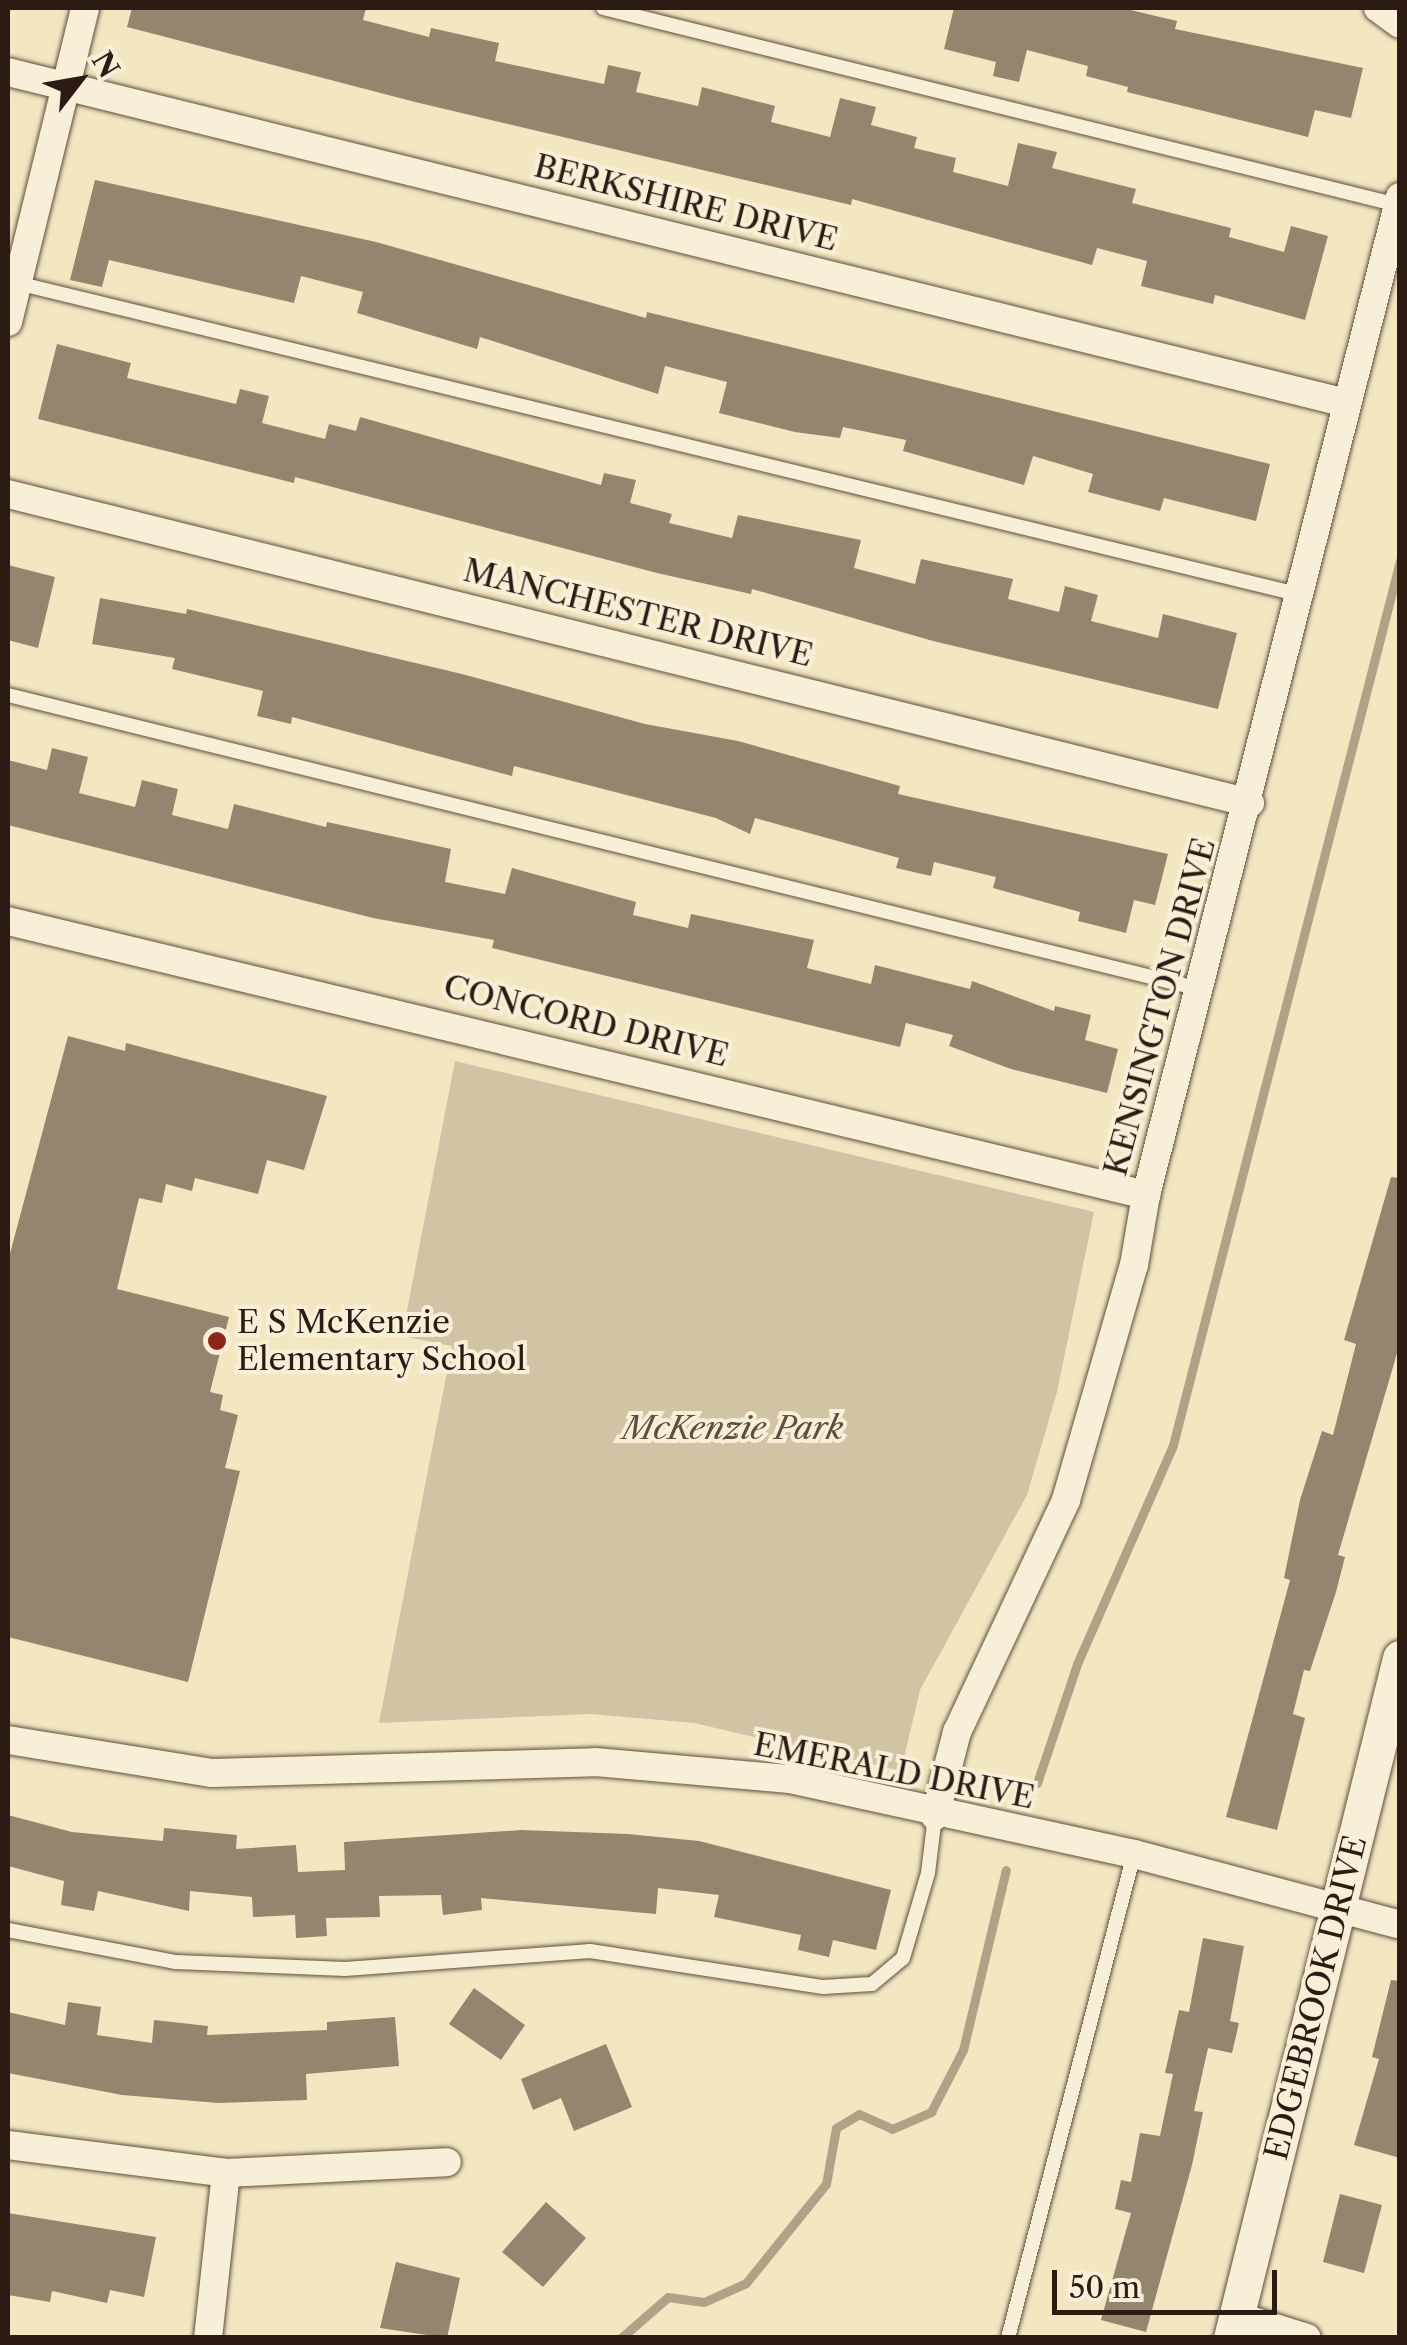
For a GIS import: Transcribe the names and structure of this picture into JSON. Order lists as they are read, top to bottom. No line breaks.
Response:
{"streets":{"street":["BERKSHIRE DRIVE","MANCHESTER DRIVE","KENSINGTON DRIVE","CONCORD DRIVE","EMERALD DRIVE","EDGEBROOK DRIVE"]},"crossings":[["BERKSHIRE DRIVE","KENSINGTON DRIVE"],["MANCHESTER DRIVE","KENSINGTON DRIVE"],["KENSINGTON DRIVE","CONCORD DRIVE"],["KENSINGTON DRIVE","EMERALD DRIVE"],["EMERALD DRIVE","EDGEBROOK DRIVE"]],"parks":["McKenzie Park"],"places":["E S McKenzie Elementary School"],"scale_bar":"50 m","north":"top right"}
